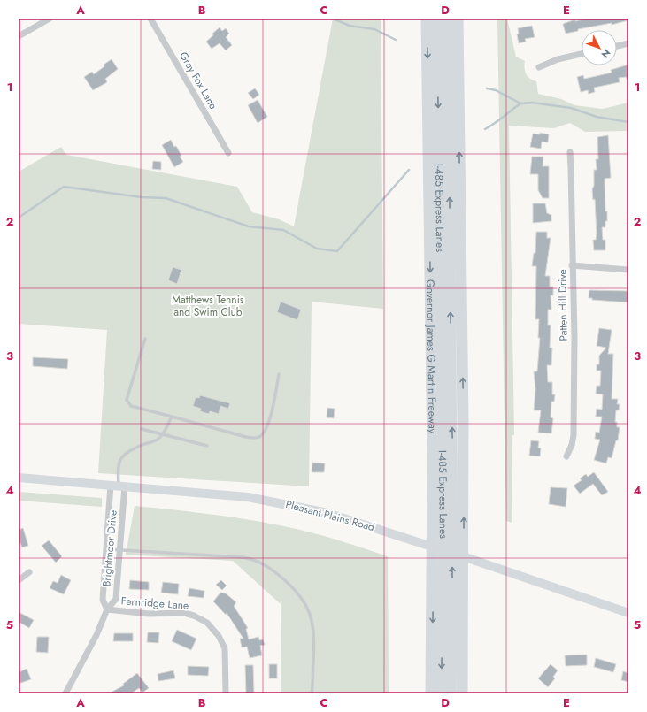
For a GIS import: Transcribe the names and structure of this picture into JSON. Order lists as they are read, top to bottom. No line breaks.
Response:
{"streets":{"highway":["I-485 Express Lanes","Governor James G Martin Freeway"],"street":["Gray Fox Lane","Patten Hill Drive","Pleasant Plains Road","Brightmoor Drive","Fernridge Lane"]},"crossings":[["Pleasant Plains Road","Brightmoor Drive"],["Brightmoor Drive","Fernridge Lane"]],"parks":["Matthews Tennis and Swim Club"],"north":"bottom right","grid":{"columns":["A","B","C","D","E"],"rows":["1","2","3","4","5"]}}
